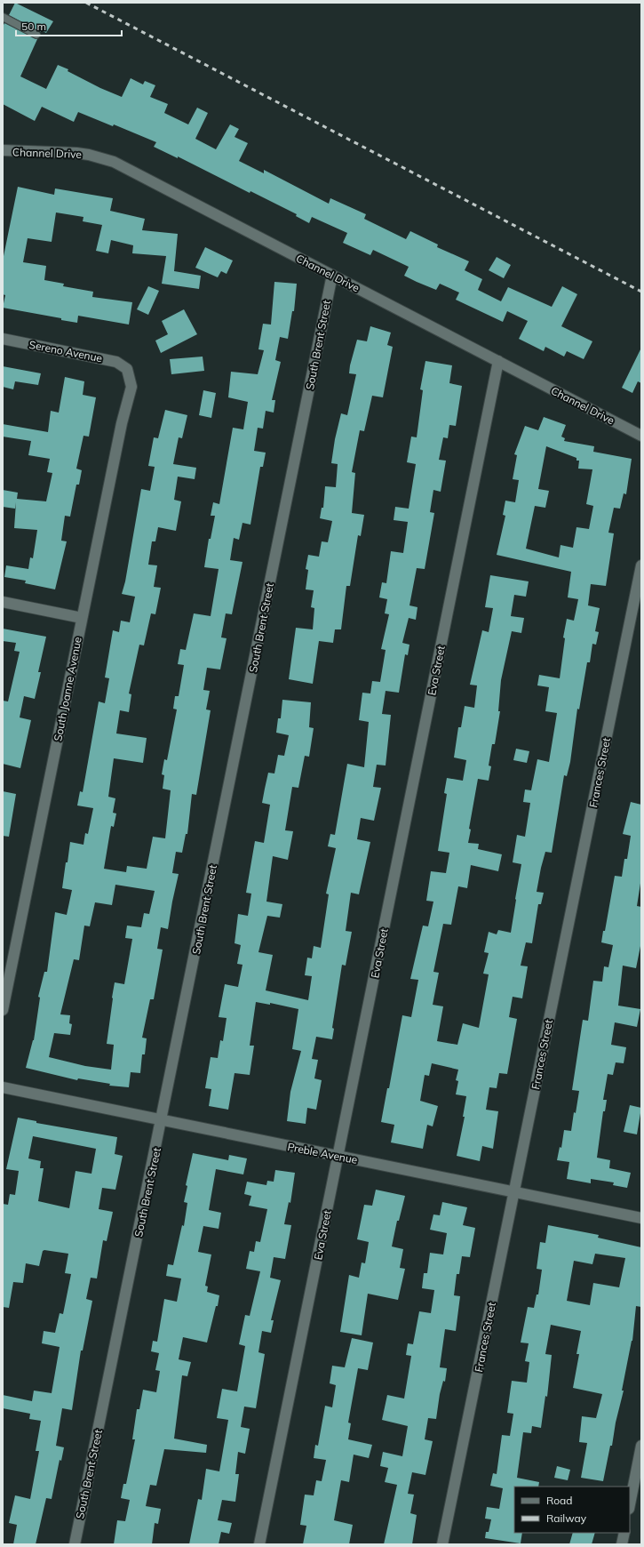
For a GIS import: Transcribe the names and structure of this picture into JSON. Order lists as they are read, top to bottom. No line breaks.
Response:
{"streets":{"street":["Channel Drive","South Brent Street","Sereno Avenue","Eva Street","South Joanne Avenue","Frances Street","Preble Avenue"]},"crossings":[["Channel Drive","South Brent Street"],["Channel Drive","Eva Street"],["South Brent Street","Preble Avenue"],["Sereno Avenue","South Joanne Avenue"],["Eva Street","Preble Avenue"],["Frances Street","Preble Avenue"]],"legend":["Road","Railway"],"scale_bar":"50 m"}
